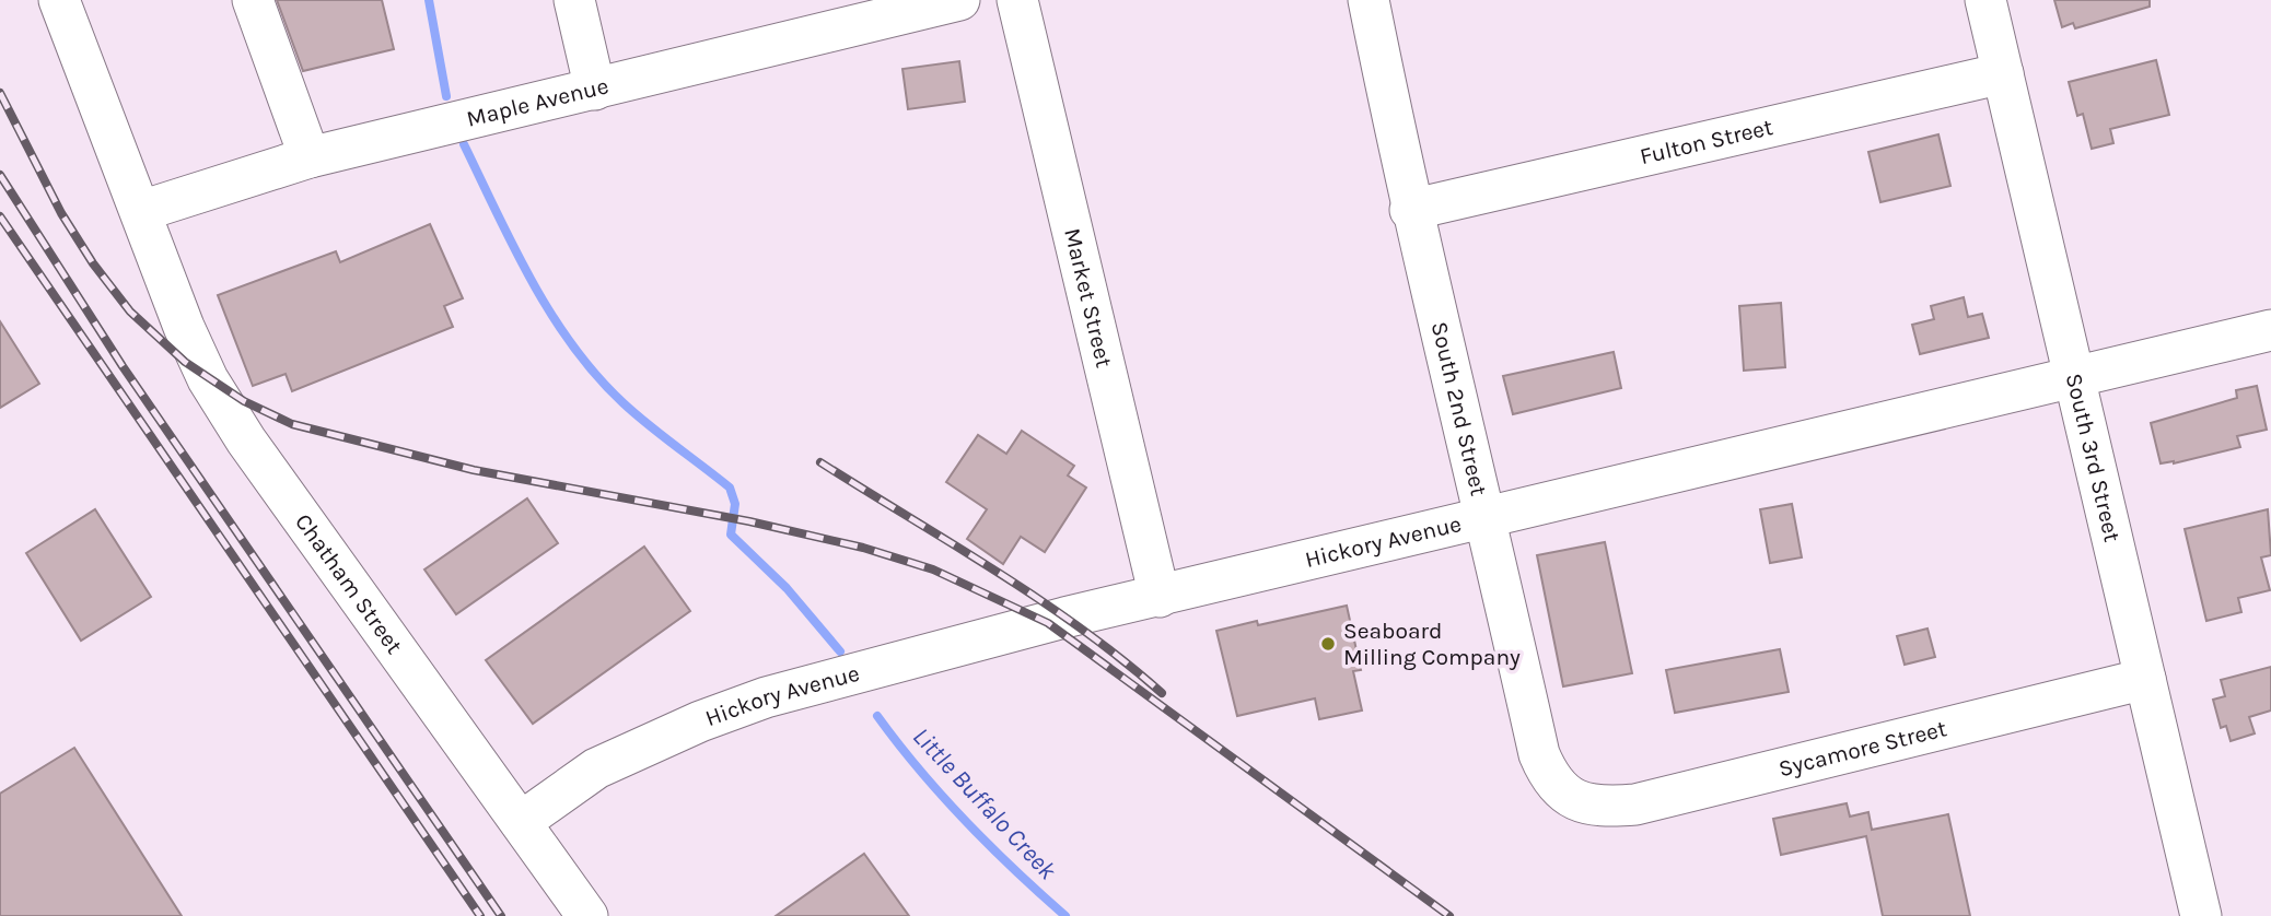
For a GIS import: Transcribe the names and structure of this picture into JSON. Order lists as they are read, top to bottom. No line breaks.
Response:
{"streets":{"street":["Maple Avenue","Fulton Street","Market Street","South 2nd Street","South 3rd Street","Hickory Avenue","Chatham Street","Sycamore Street"]},"crossings":[["Maple Avenue","Chatham Street"],["Fulton Street","South 2nd Street"],["Fulton Street","South 3rd Street"],["Market Street","Hickory Avenue"],["South 2nd Street","Hickory Avenue"],["South 2nd Street","Sycamore Street"],["South 3rd Street","Hickory Avenue"],["South 3rd Street","Sycamore Street"],["Hickory Avenue","Chatham Street"]],"water":["Little Buffalo Creek"],"places":["Seaboard Milling Company"]}
